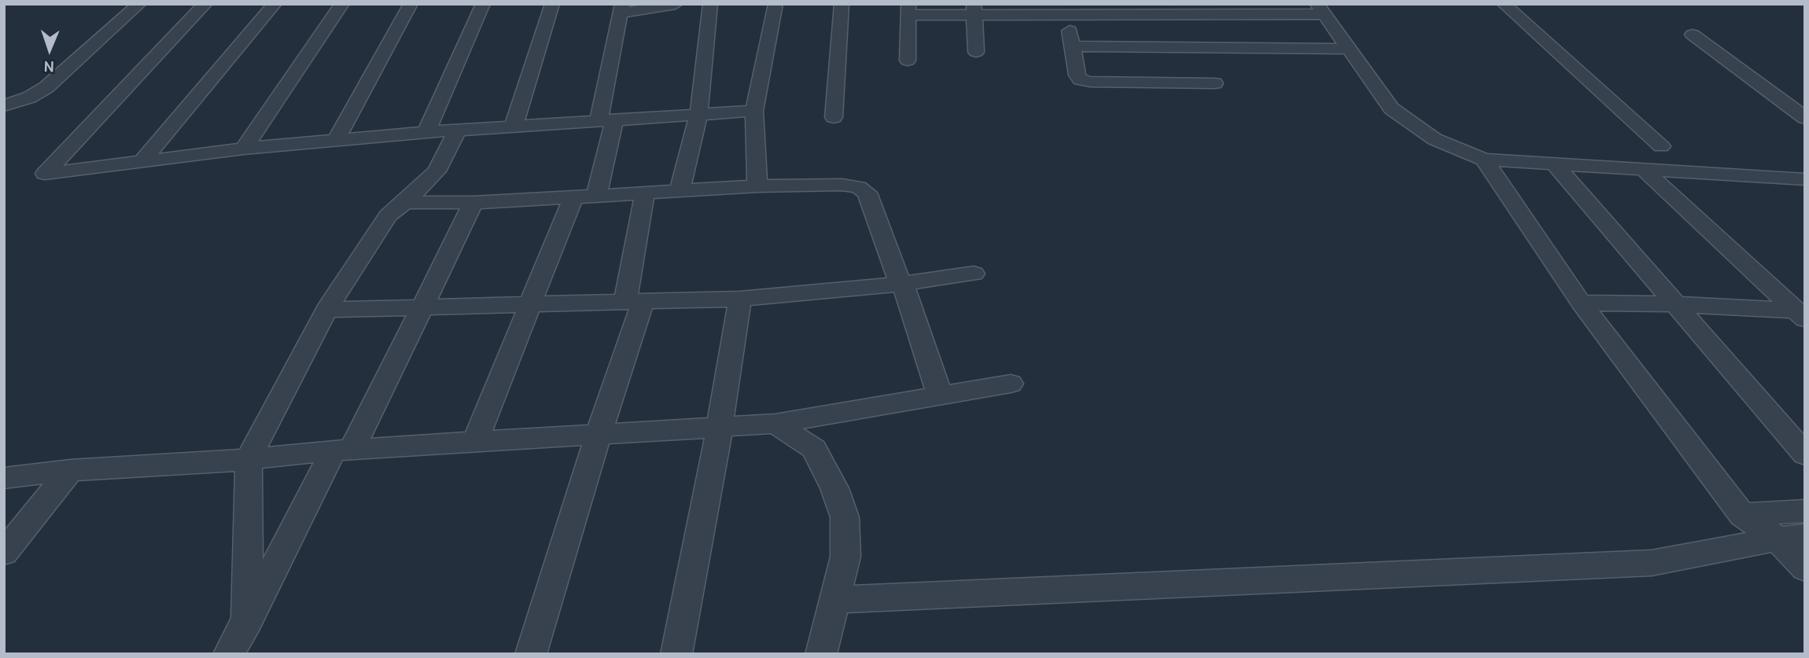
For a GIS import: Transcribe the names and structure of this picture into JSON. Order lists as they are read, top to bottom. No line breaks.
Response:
{"north":"bottom"}
